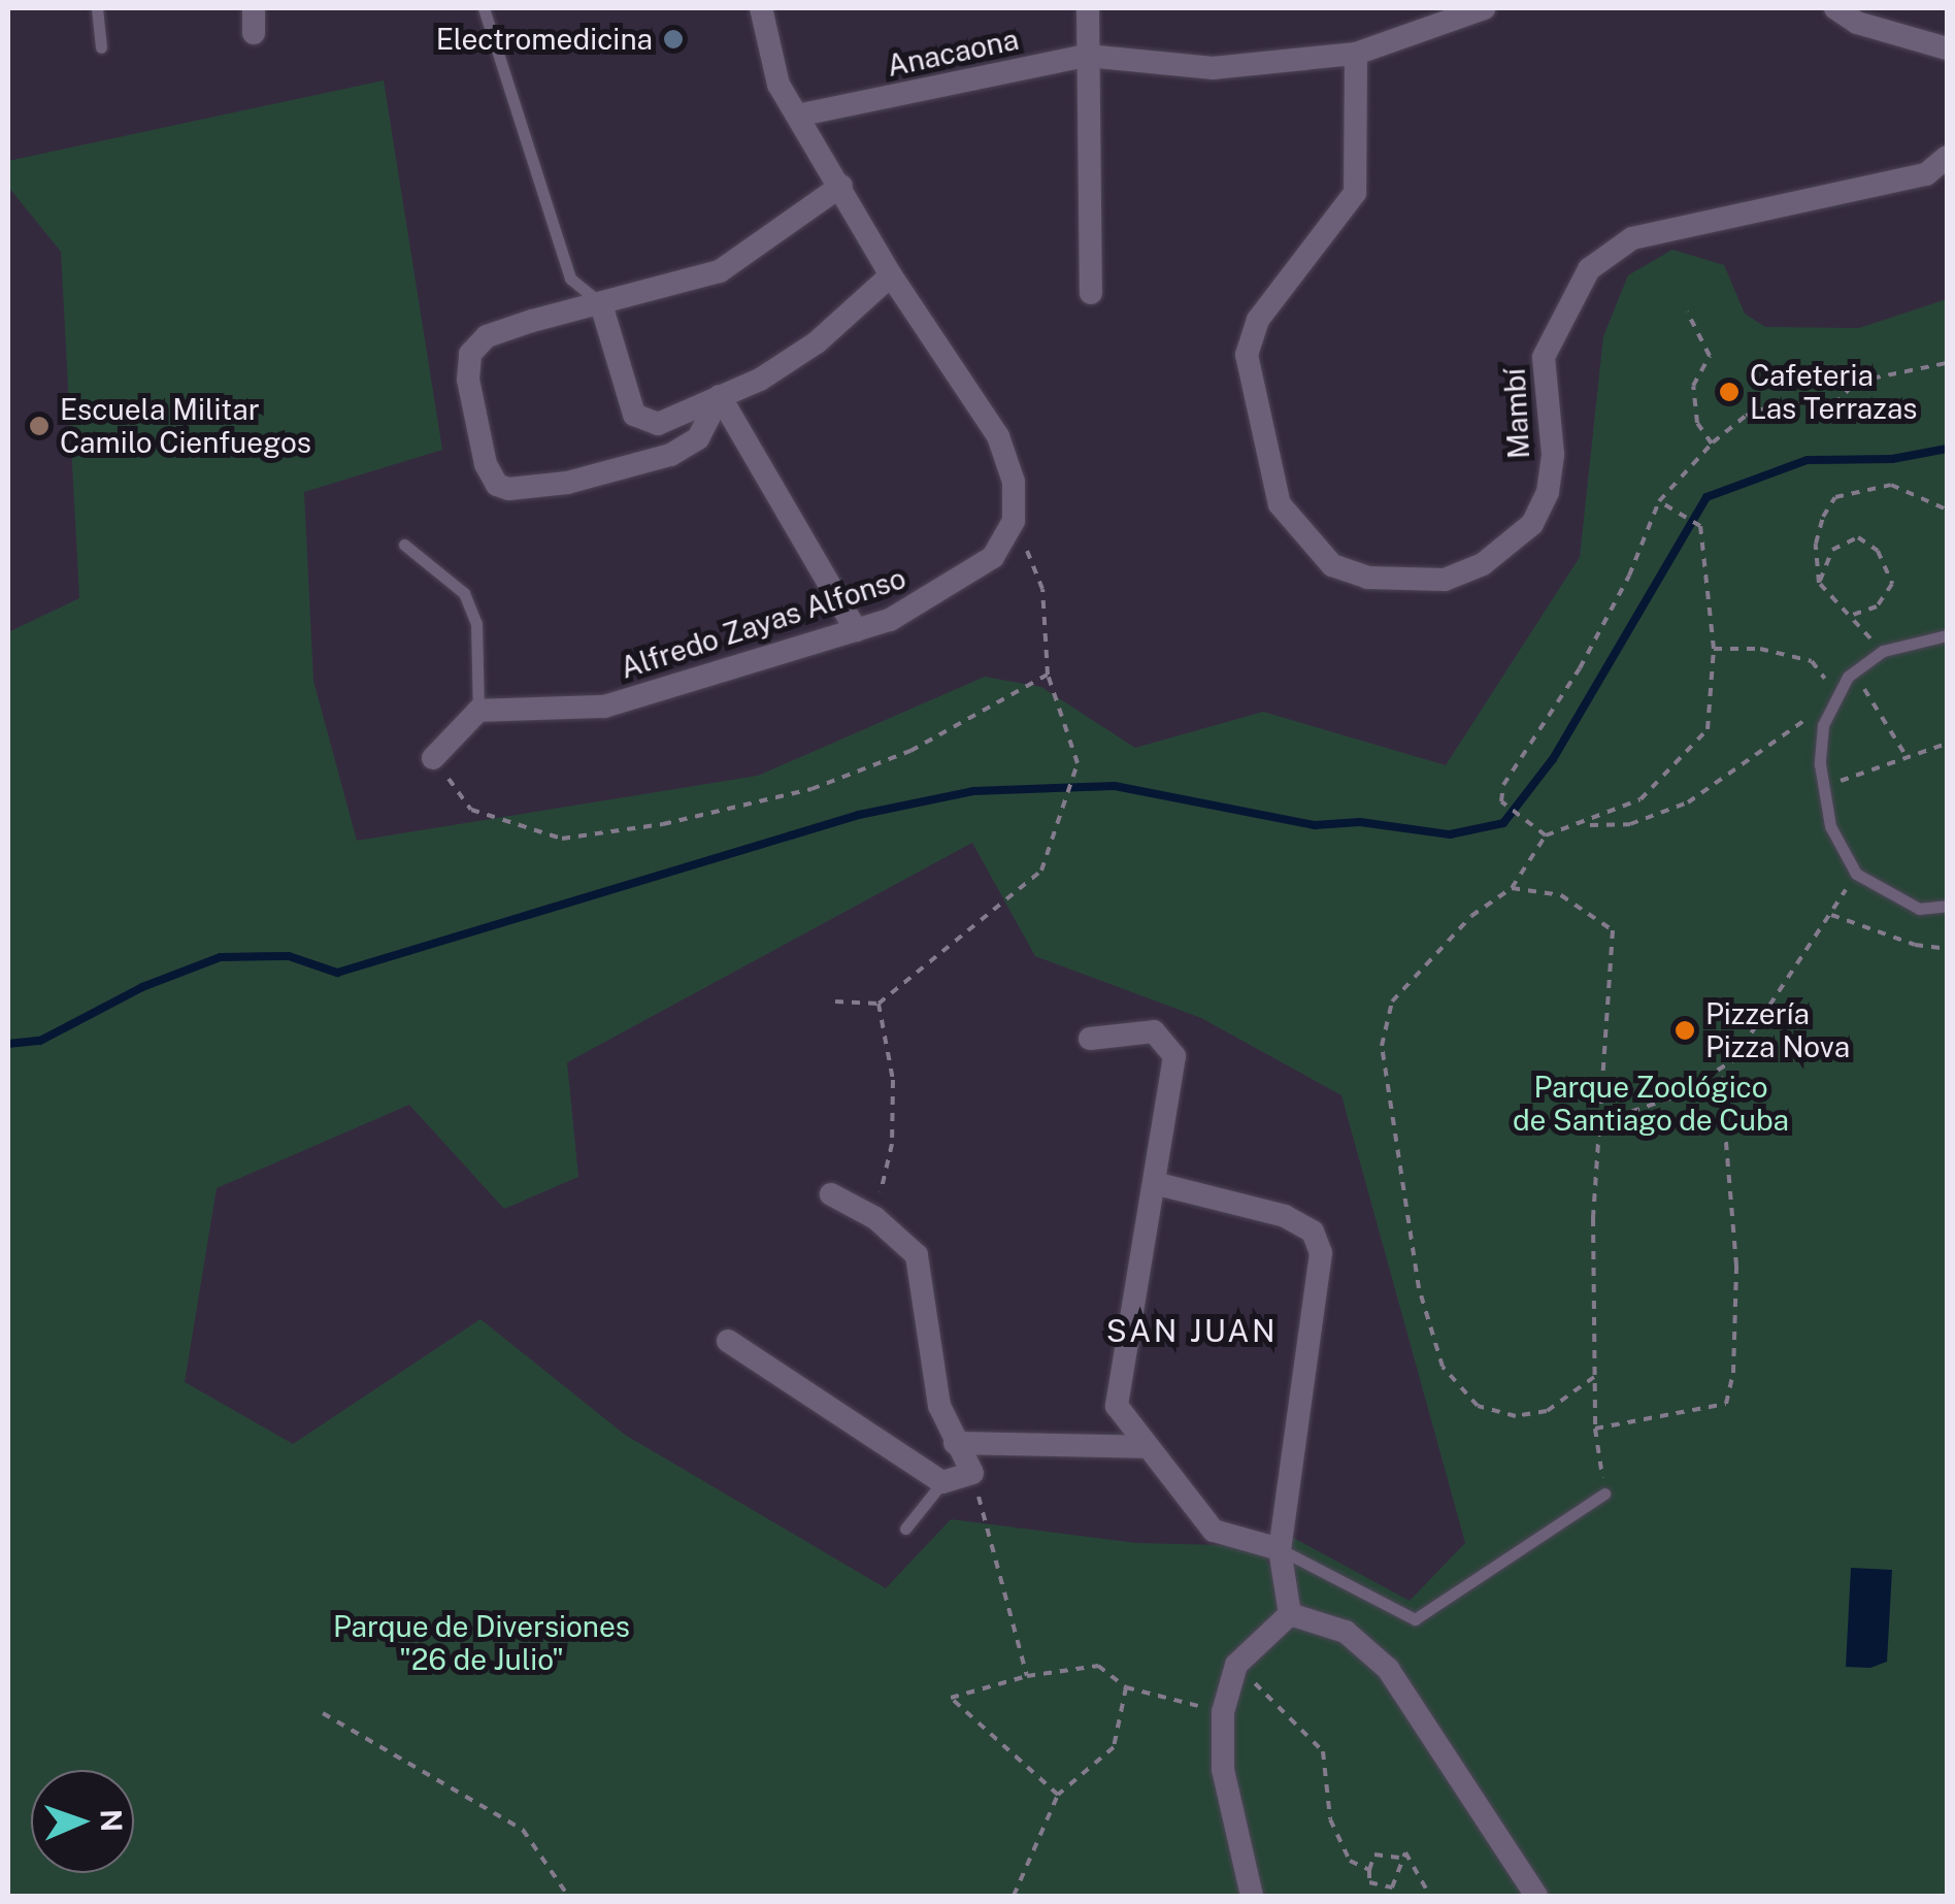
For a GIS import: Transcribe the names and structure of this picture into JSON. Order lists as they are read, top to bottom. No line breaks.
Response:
{"streets":{"street":["Anacaona","Mambí","Alfredo Zayas Alfonso"]},"crossings":[["Anacaona","Mambí"]],"districts":["SAN JUAN"],"parks":["Parque Zoológico de Santiago de Cuba","Parque de Diversiones \"26 de Julio\""],"places":["Electromedicina","Cafeteria Las Terrazas","Escuela Militar Camilo Cienfuegos","Pizzería Pizza Nova"],"north":"right"}
